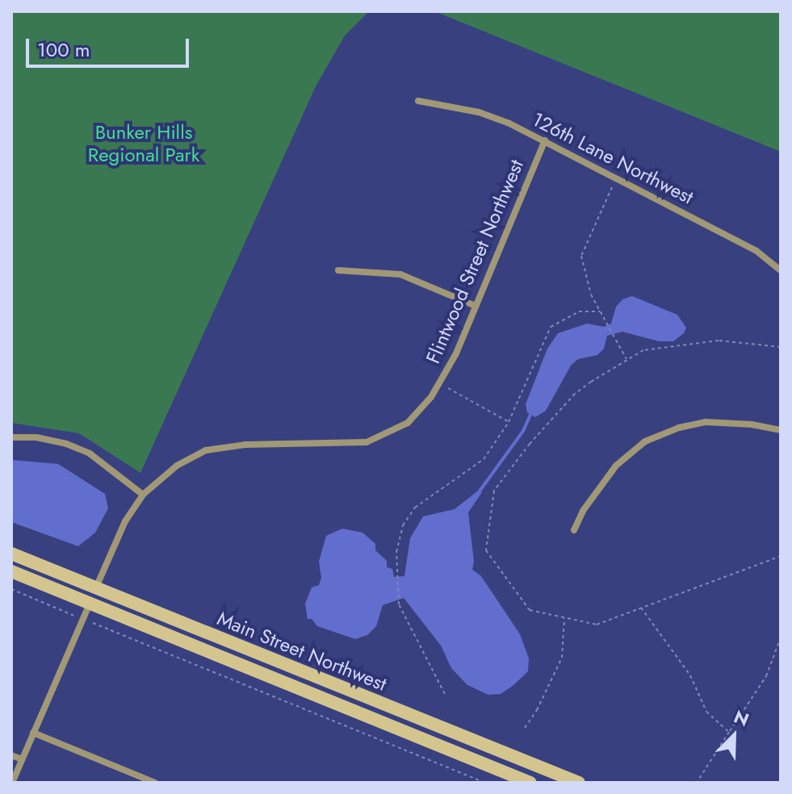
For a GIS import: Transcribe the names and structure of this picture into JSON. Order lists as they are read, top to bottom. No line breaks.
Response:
{"streets":{"main road":["Main Street Northwest"],"street":["126th Lane Northwest","Flintwood Street Northwest"]},"crossings":[["126th Lane Northwest","Flintwood Street Northwest"],["Flintwood Street Northwest","Main Street Northwest"]],"parks":["Bunker Hills Regional Park"],"scale_bar":"100 m","north":"top right"}
